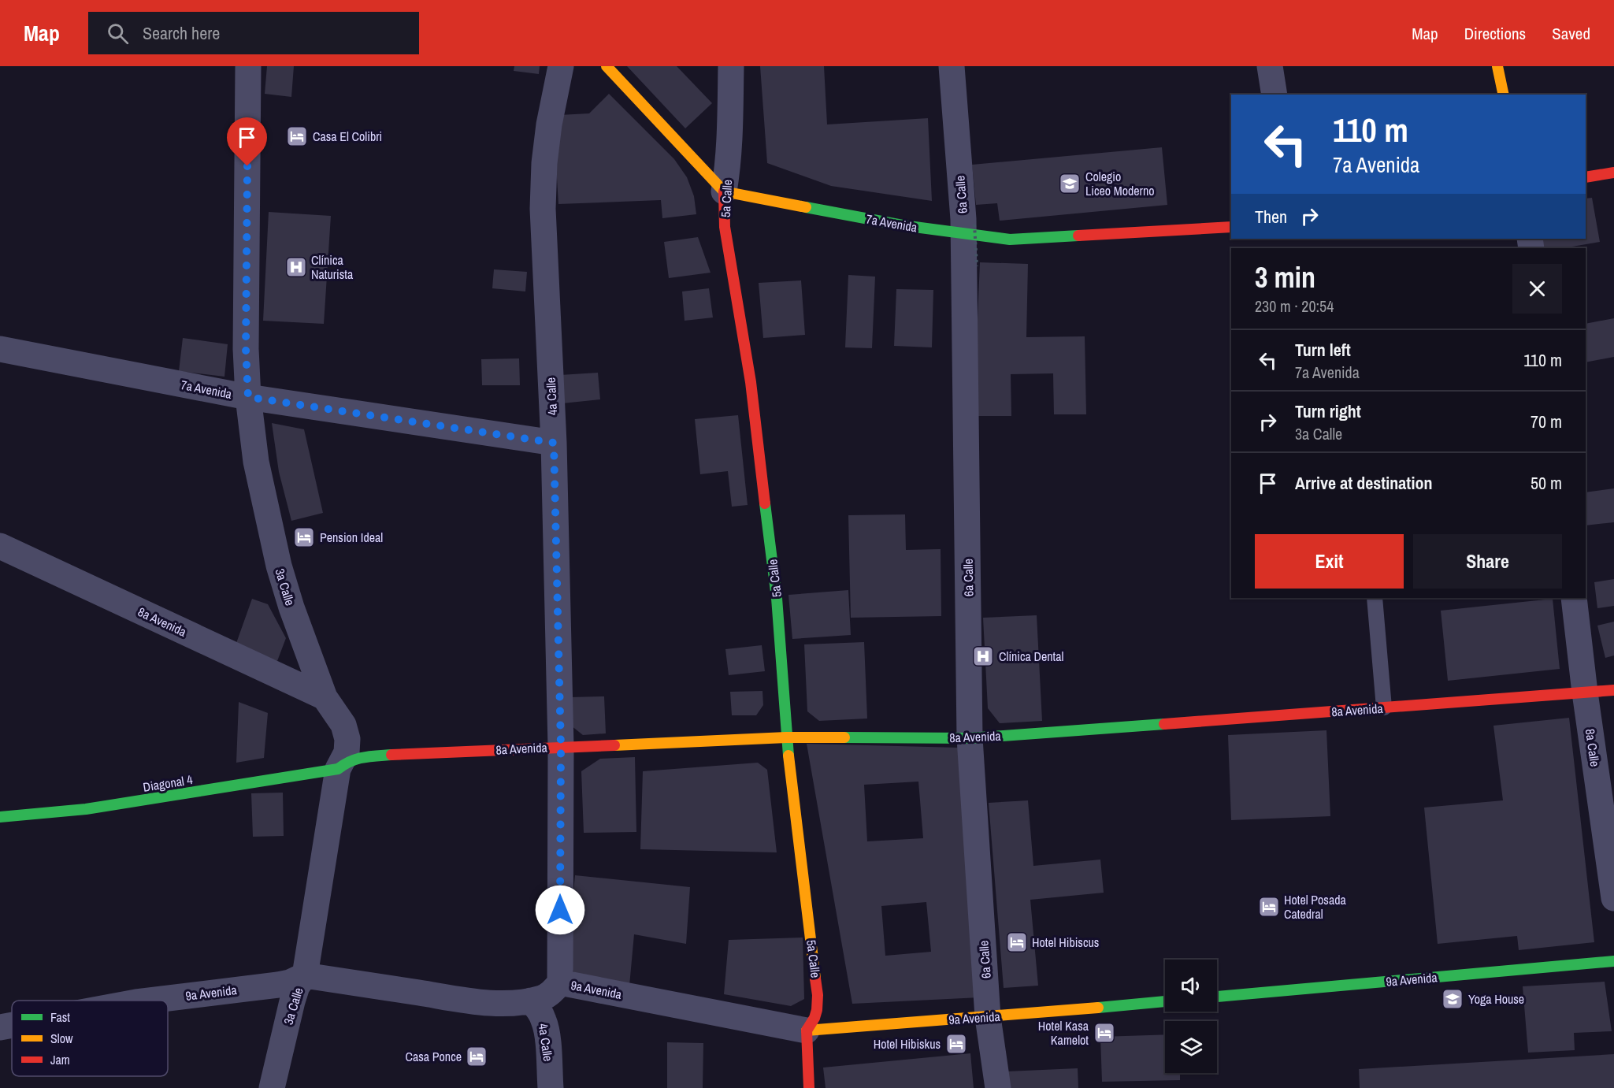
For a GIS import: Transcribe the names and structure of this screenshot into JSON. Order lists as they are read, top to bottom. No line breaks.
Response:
{"streets":{"main road":["5a Calle","7a Avenida","8a Avenida","Diagonal 4","9a Avenida"],"street":["6a Calle","4a Calle","3a Calle","8a Calle"]},"crossings":[["6a Calle","7a Avenida"],["6a Calle","8a Avenida"],["6a Calle","9a Avenida"],["5a Calle","7a Avenida"],["5a Calle","8a Avenida"],["5a Calle","9a Avenida"],["7a Avenida","4a Calle"],["7a Avenida","3a Calle"],["4a Calle","8a Avenida"],["4a Calle","9a Avenida"],["3a Calle","8a Avenida"],["3a Calle","Diagonal 4"],["3a Calle","9a Avenida"],["8a Avenida","8a Calle"],["8a Avenida","Diagonal 4"]],"places":{"hotel":["Casa El Colibri","Pension Ideal","Hotel Posada Catedral","Hotel Hibiscus","Hotel Kasa Kamelot","Hotel Hibiskus","Casa Ponce"],"school or university":["Colegio Liceo Moderno","Yoga House"],"hospital":["Clínica Naturista","Clínica Dental"]},"legend":["Fast","Slow","Jam"],"page":{"header":"Map","search":"Search here","nav":["Map","Directions","Saved"],"turn":["110 m","7a Avenida"],"then":"Then","heading":["3 min","230 m · 20:54"],"list":[{"name":"Turn left","note":"7a Avenida","value":"110 m"},{"name":"Turn right","note":"3a Calle","value":"70 m"},{"name":"Arrive at destination","value":"50 m"}],"buttons":["Exit","Share"]}}
